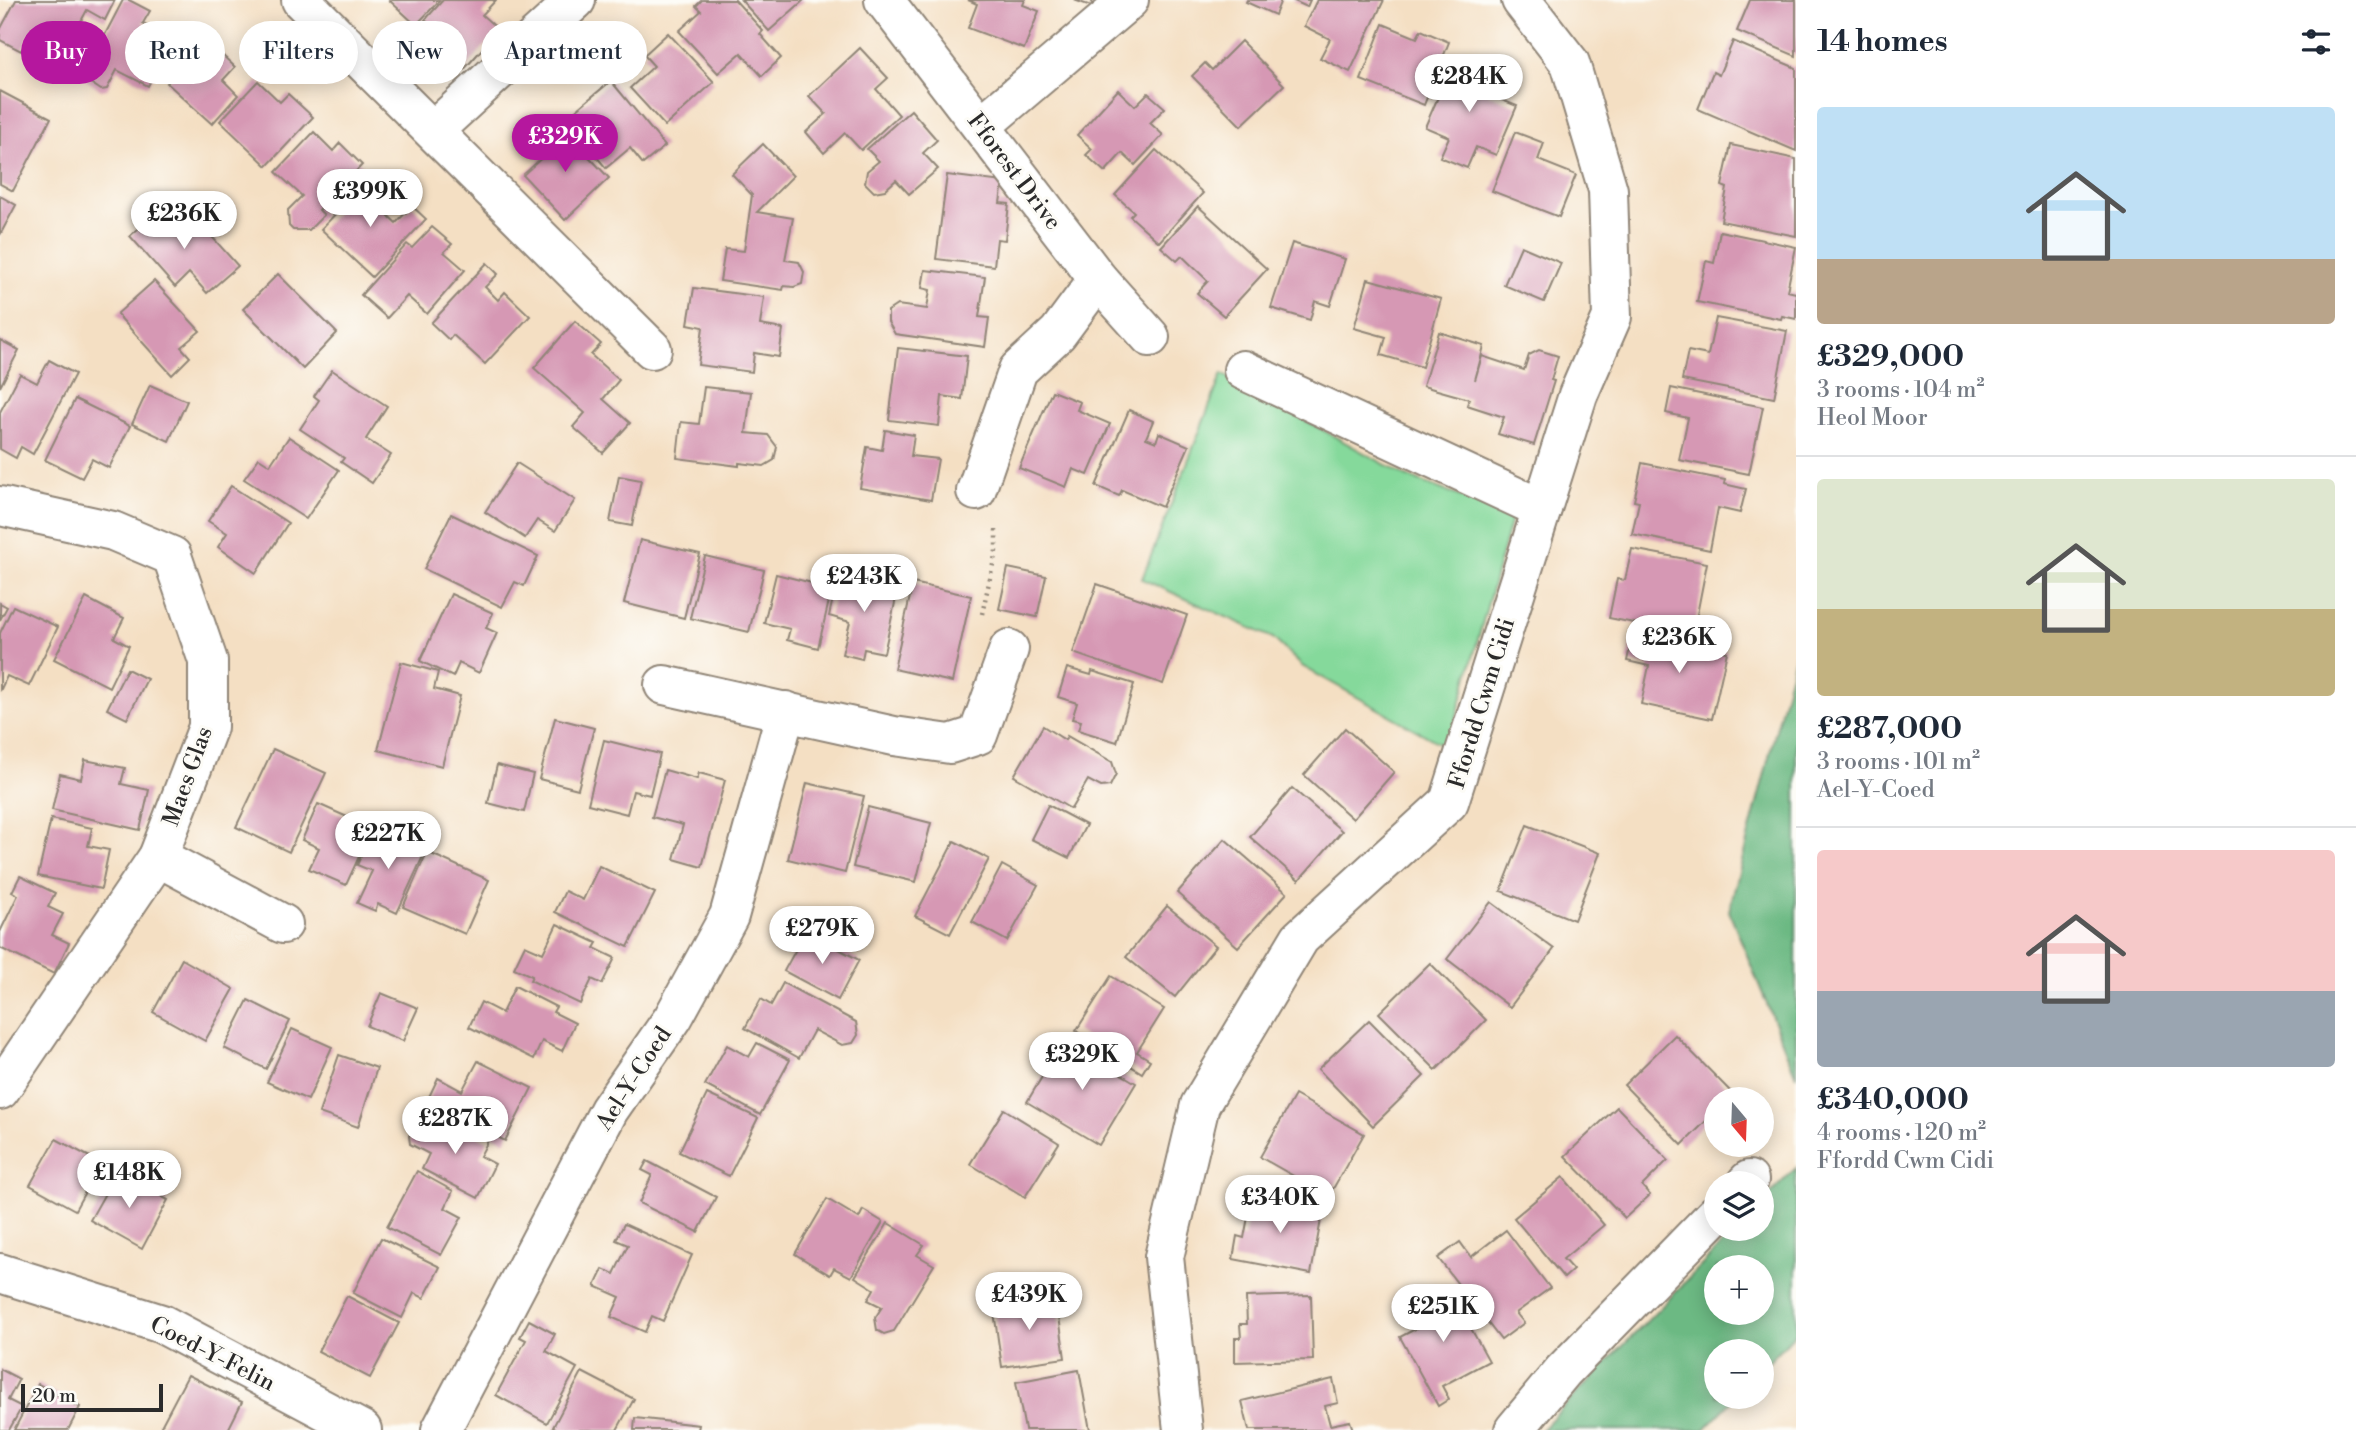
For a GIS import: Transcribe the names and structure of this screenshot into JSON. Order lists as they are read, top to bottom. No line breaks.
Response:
{"streets":{"street":["Fforest Drive","Ffordd Cwm Cidi","Maes Glas","Ael-Y-Coed","Coed-Y-Felin"]},"scale_bar":"20 m","north":"bottom","page":{"heading":"14 homes","chip":["Buy","Rent","Filters","New","Apartment"],"price":["£284K","£329K","£399K","£236K","£243K","£236K","£227K","£279K","£329K","£287K","£148K","£340K","£439K","£251K"],"list":[{"name":"£329,000","note":"3 rooms · 104 m² · Heol Moor"},{"name":"£287,000","note":"3 rooms · 101 m² · Ael-Y-Coed"},{"name":"£340,000","note":"4 rooms · 120 m² · Ffordd Cwm Cidi"}],"map_buttons":["+","−"],"scale":"20 m"}}
